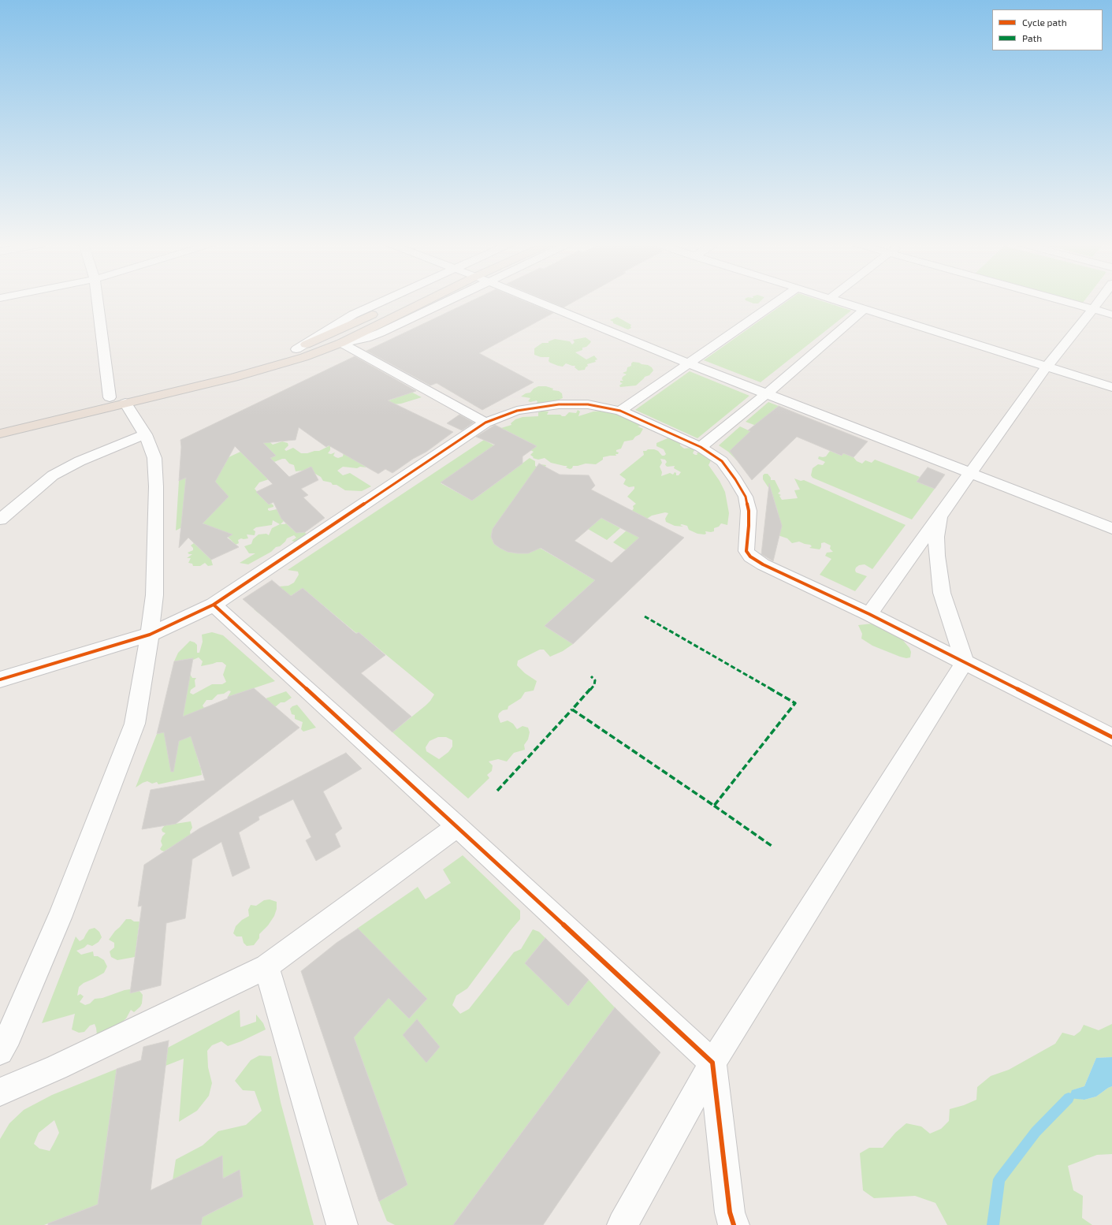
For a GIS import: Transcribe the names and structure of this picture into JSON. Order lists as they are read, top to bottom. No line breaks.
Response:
{"legend":["Cycle path","Path"]}
